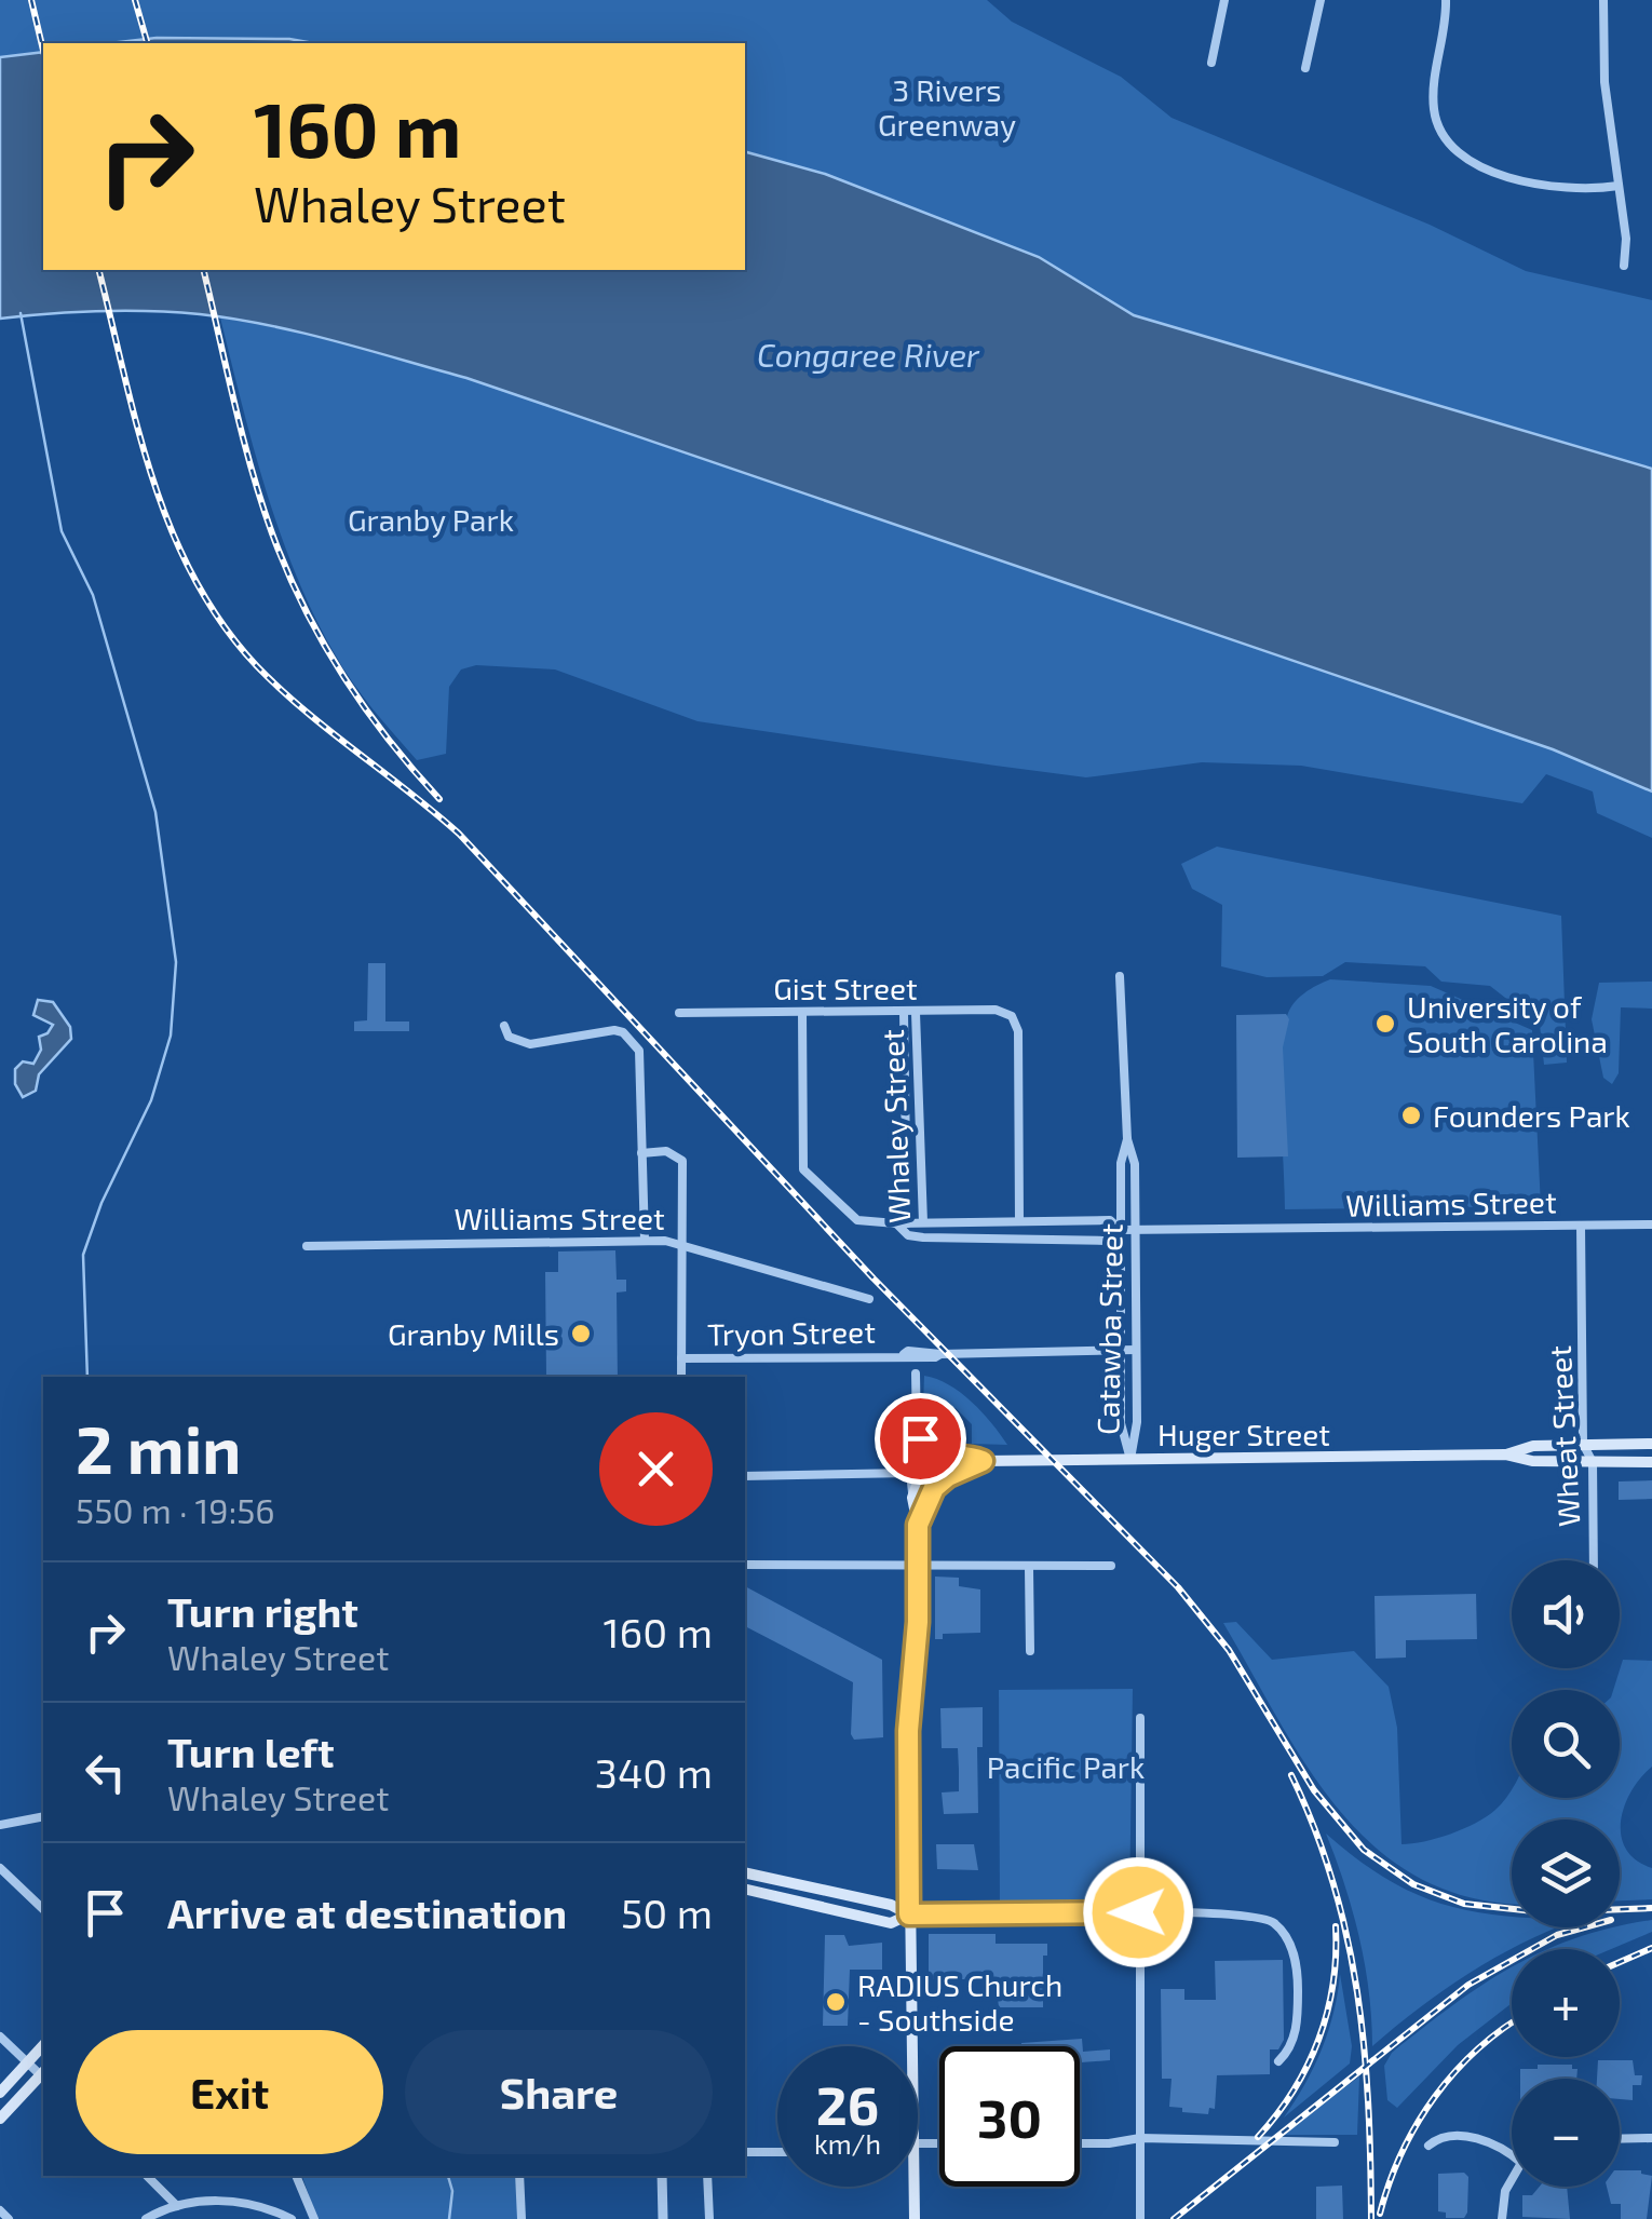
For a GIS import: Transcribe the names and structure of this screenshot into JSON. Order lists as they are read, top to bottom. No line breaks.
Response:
{"streets":{"main road":["Huger Street"],"street":["Gist Street","Whaley Street","Williams Street","Catawba Street","Tryon Street","Wheat Street"]},"crossings":[["Gist Street","Whaley Street"],["Gist Street","Williams Street"],["Whaley Street","Williams Street"],["Williams Street","Catawba Street"],["Williams Street","Wheat Street"],["Catawba Street","Tryon Street"],["Catawba Street","Huger Street"],["Huger Street","Wheat Street"]],"water":["Congaree River"],"parks":["3 Rivers Greenway","Granby Park","Pacific Park"],"places":["University of South Carolina","Founders Park","Granby Mills","RADIUS Church - Southside"],"page":{"turn":["160 m","Whaley Street"],"heading":["2 min","550 m · 19:56"],"map_buttons":["+","−"],"list":[{"name":"Turn right","note":"Whaley Street","value":"160 m"},{"name":"Turn left","note":"Whaley Street","value":"340 m"},{"name":"Arrive at destination","value":"50 m"}],"buttons":["Exit","Share"],"speed":"26 km/h","limit":"30"}}
